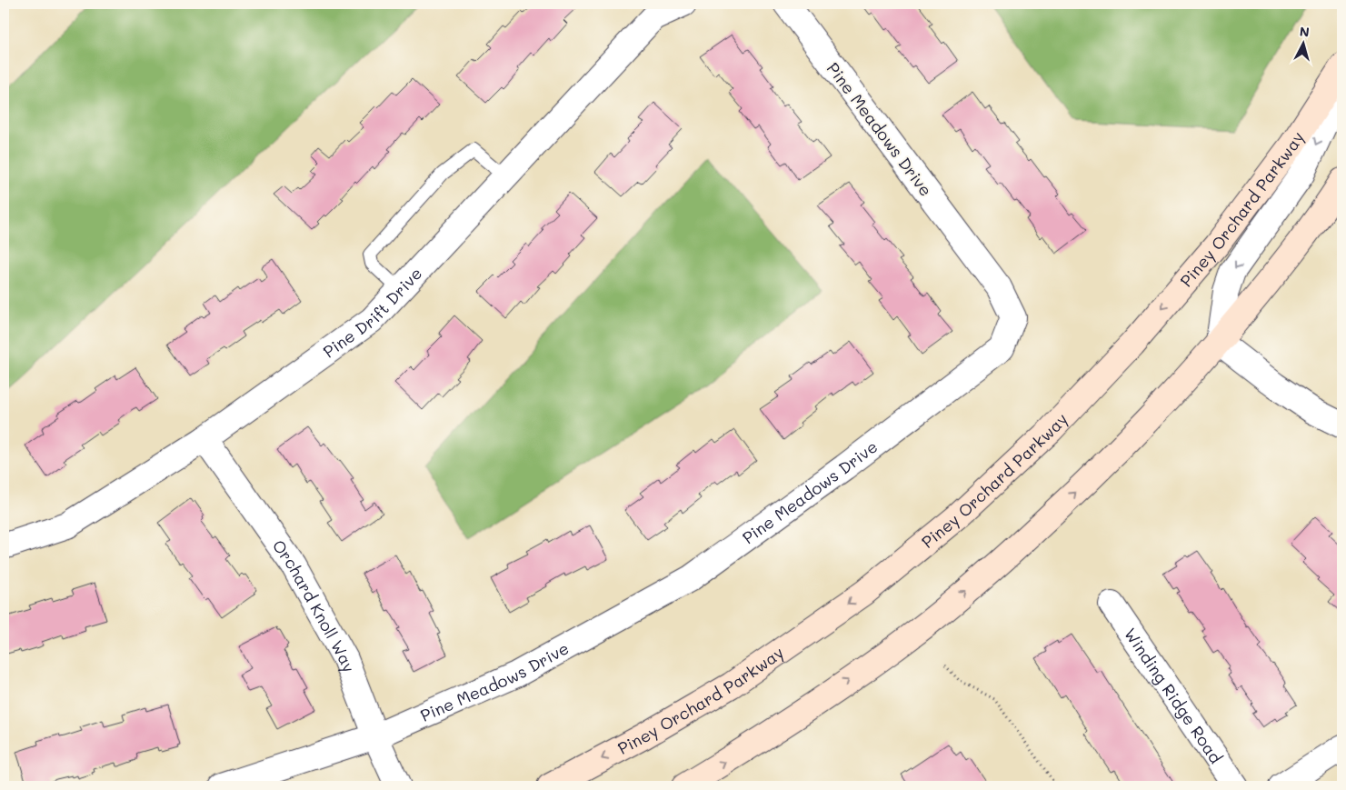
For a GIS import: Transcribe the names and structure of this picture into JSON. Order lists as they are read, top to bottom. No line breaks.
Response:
{"streets":{"street":["Pine Meadows Drive","Piney Orchard Parkway","Pine Drift Drive","Orchard Knoll Way","Winding Ridge Road"]},"crossings":[["Pine Meadows Drive","Orchard Knoll Way"],["Pine Drift Drive","Orchard Knoll Way"]],"north":"top"}
